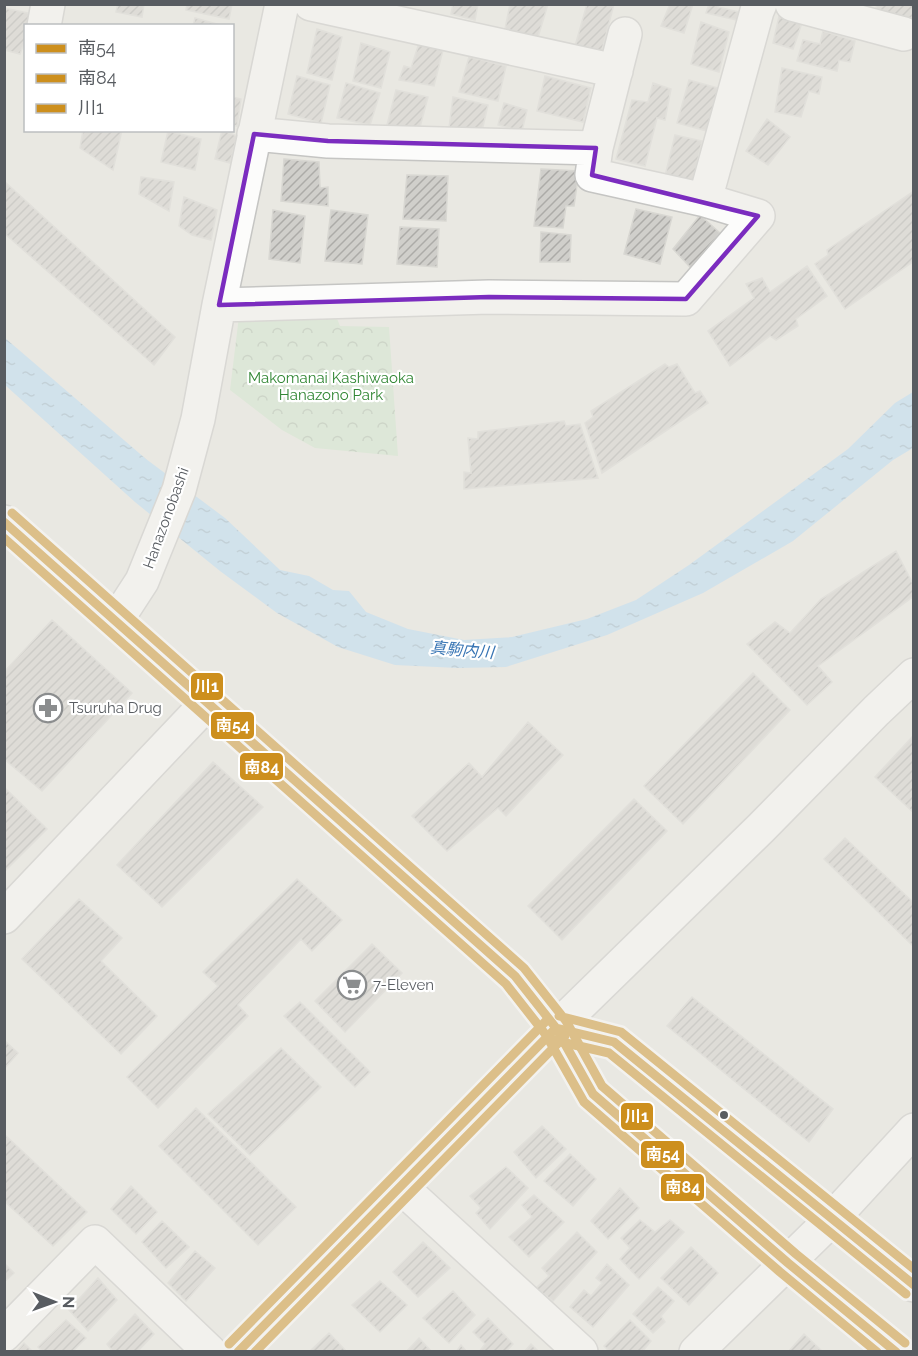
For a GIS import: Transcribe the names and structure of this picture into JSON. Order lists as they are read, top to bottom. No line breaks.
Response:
{"streets":{"street":["Hanazonobashi"]},"water":["真駒内川"],"parks":["Makomanai Kashiwaoka Hanazono Park"],"places":{"pharmacy":["Tsuruha Drug"],"supermarket":["7-Eleven"]},"lines":["transit line 川1","transit line 南54","transit line 南84"],"legend":["南54","南84","川1"],"north":"right"}
